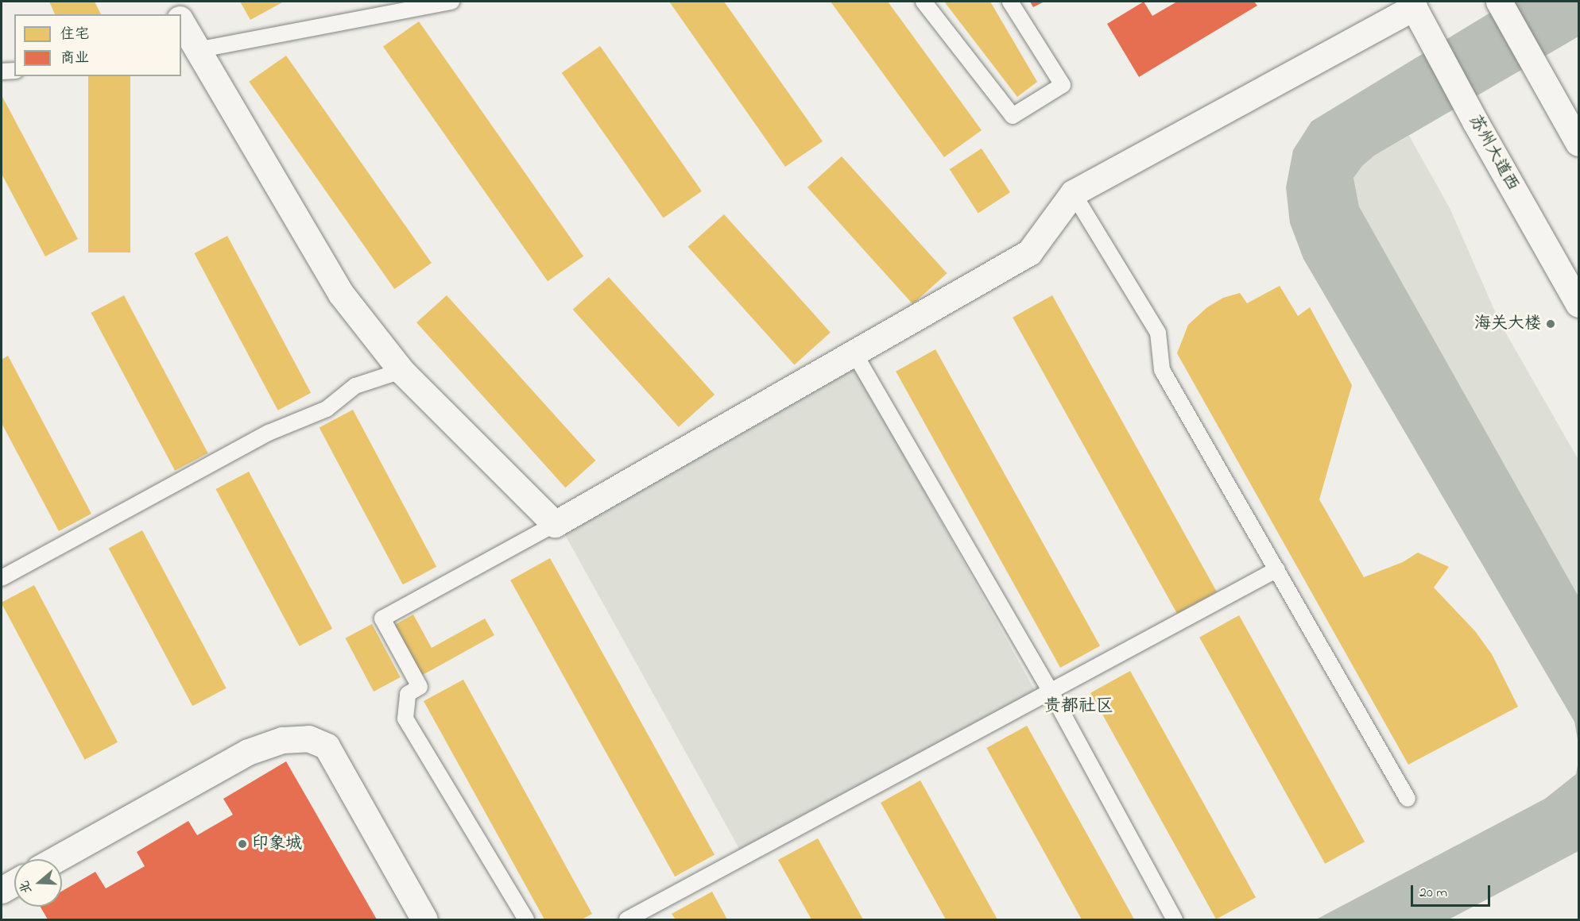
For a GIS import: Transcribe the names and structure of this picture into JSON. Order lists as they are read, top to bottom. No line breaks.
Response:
{"streets":{"street":["苏州大道西"]},"districts":["贵都社区"],"places":["海关大楼","印象城"],"legend":["住宅","商业"],"scale_bar":"20 m","north":"left"}
